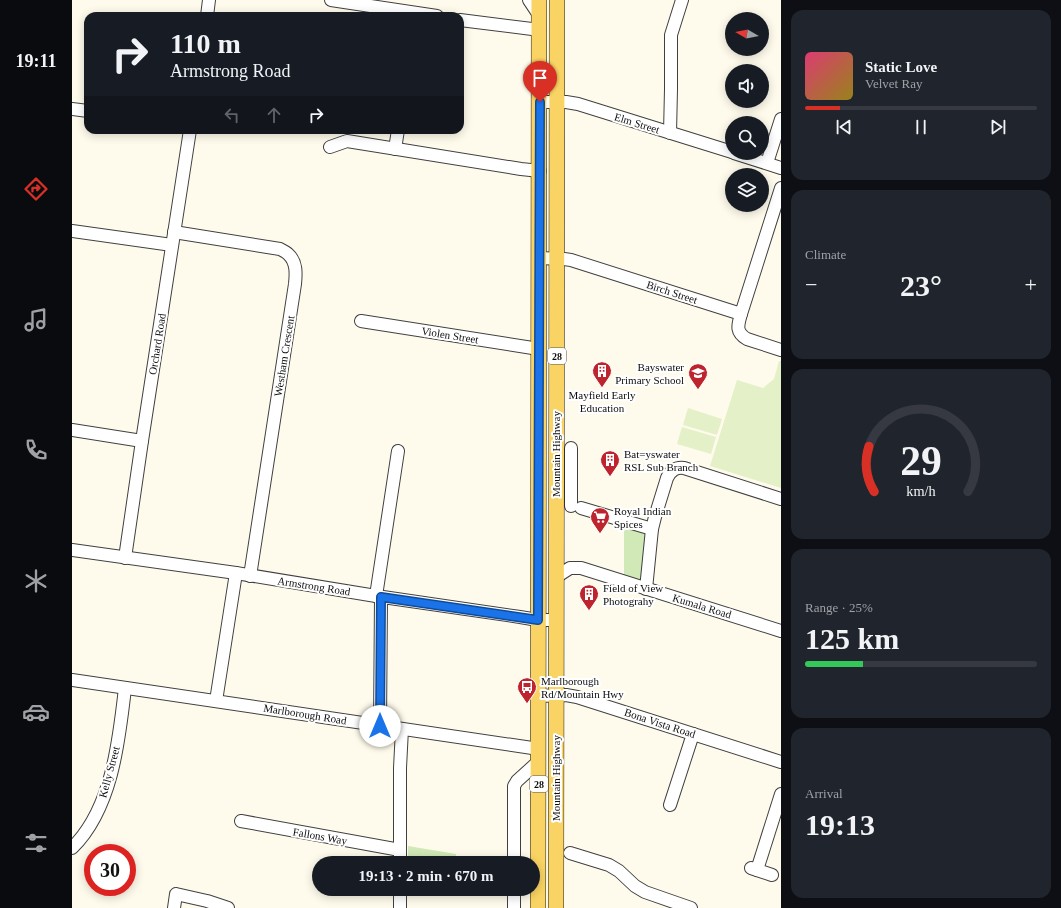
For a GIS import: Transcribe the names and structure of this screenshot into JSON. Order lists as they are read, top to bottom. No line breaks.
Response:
{"streets":{"main road":["28","Mountain Highway"],"street":["Elm Street","Birch Street","Violen Street","Orchard Road","Westham Crescent","Armstrong Road","Kumala Road","Marlborough Road","Bona Vista Road","Kelly Street","Fallons Way"]},"crossings":[["Elm Street","Mountain Highway"],["Birch Street","Mountain Highway"],["Violen Street","Mountain Highway"],["Orchard Road","Westham Crescent"],["Orchard Road","Armstrong Road"],["Westham Crescent","Armstrong Road"],["Mountain Highway","Armstrong Road"],["Mountain Highway","Kumala Road"],["Mountain Highway","Marlborough Road"],["Mountain Highway","Bona Vista Road"],["Marlborough Road","Kelly Street"]],"places":{"building":["Mayfield Early Education","Bat=yswater RSL Sub Branch","Field of View Photograhy"],"school or university":["Bayswater Primary School"],"supermarket":["Royal Indian Spices"],"bus stop":["Marlborough Rd/Mountain Hwy"]},"north":"left","page":{"tabs":"19:11","turn":["110 m","Armstrong Road"],"song":["Static Love","Velvet Ray"],"tile":["Climate",["Range · 25%","125 km"],["Arrival","19:13"]],"heat":["−","23°","+"],"limit":"30","trip":"19:13 · 2 min · 670 m","gauge":["29","km/h"]}}
